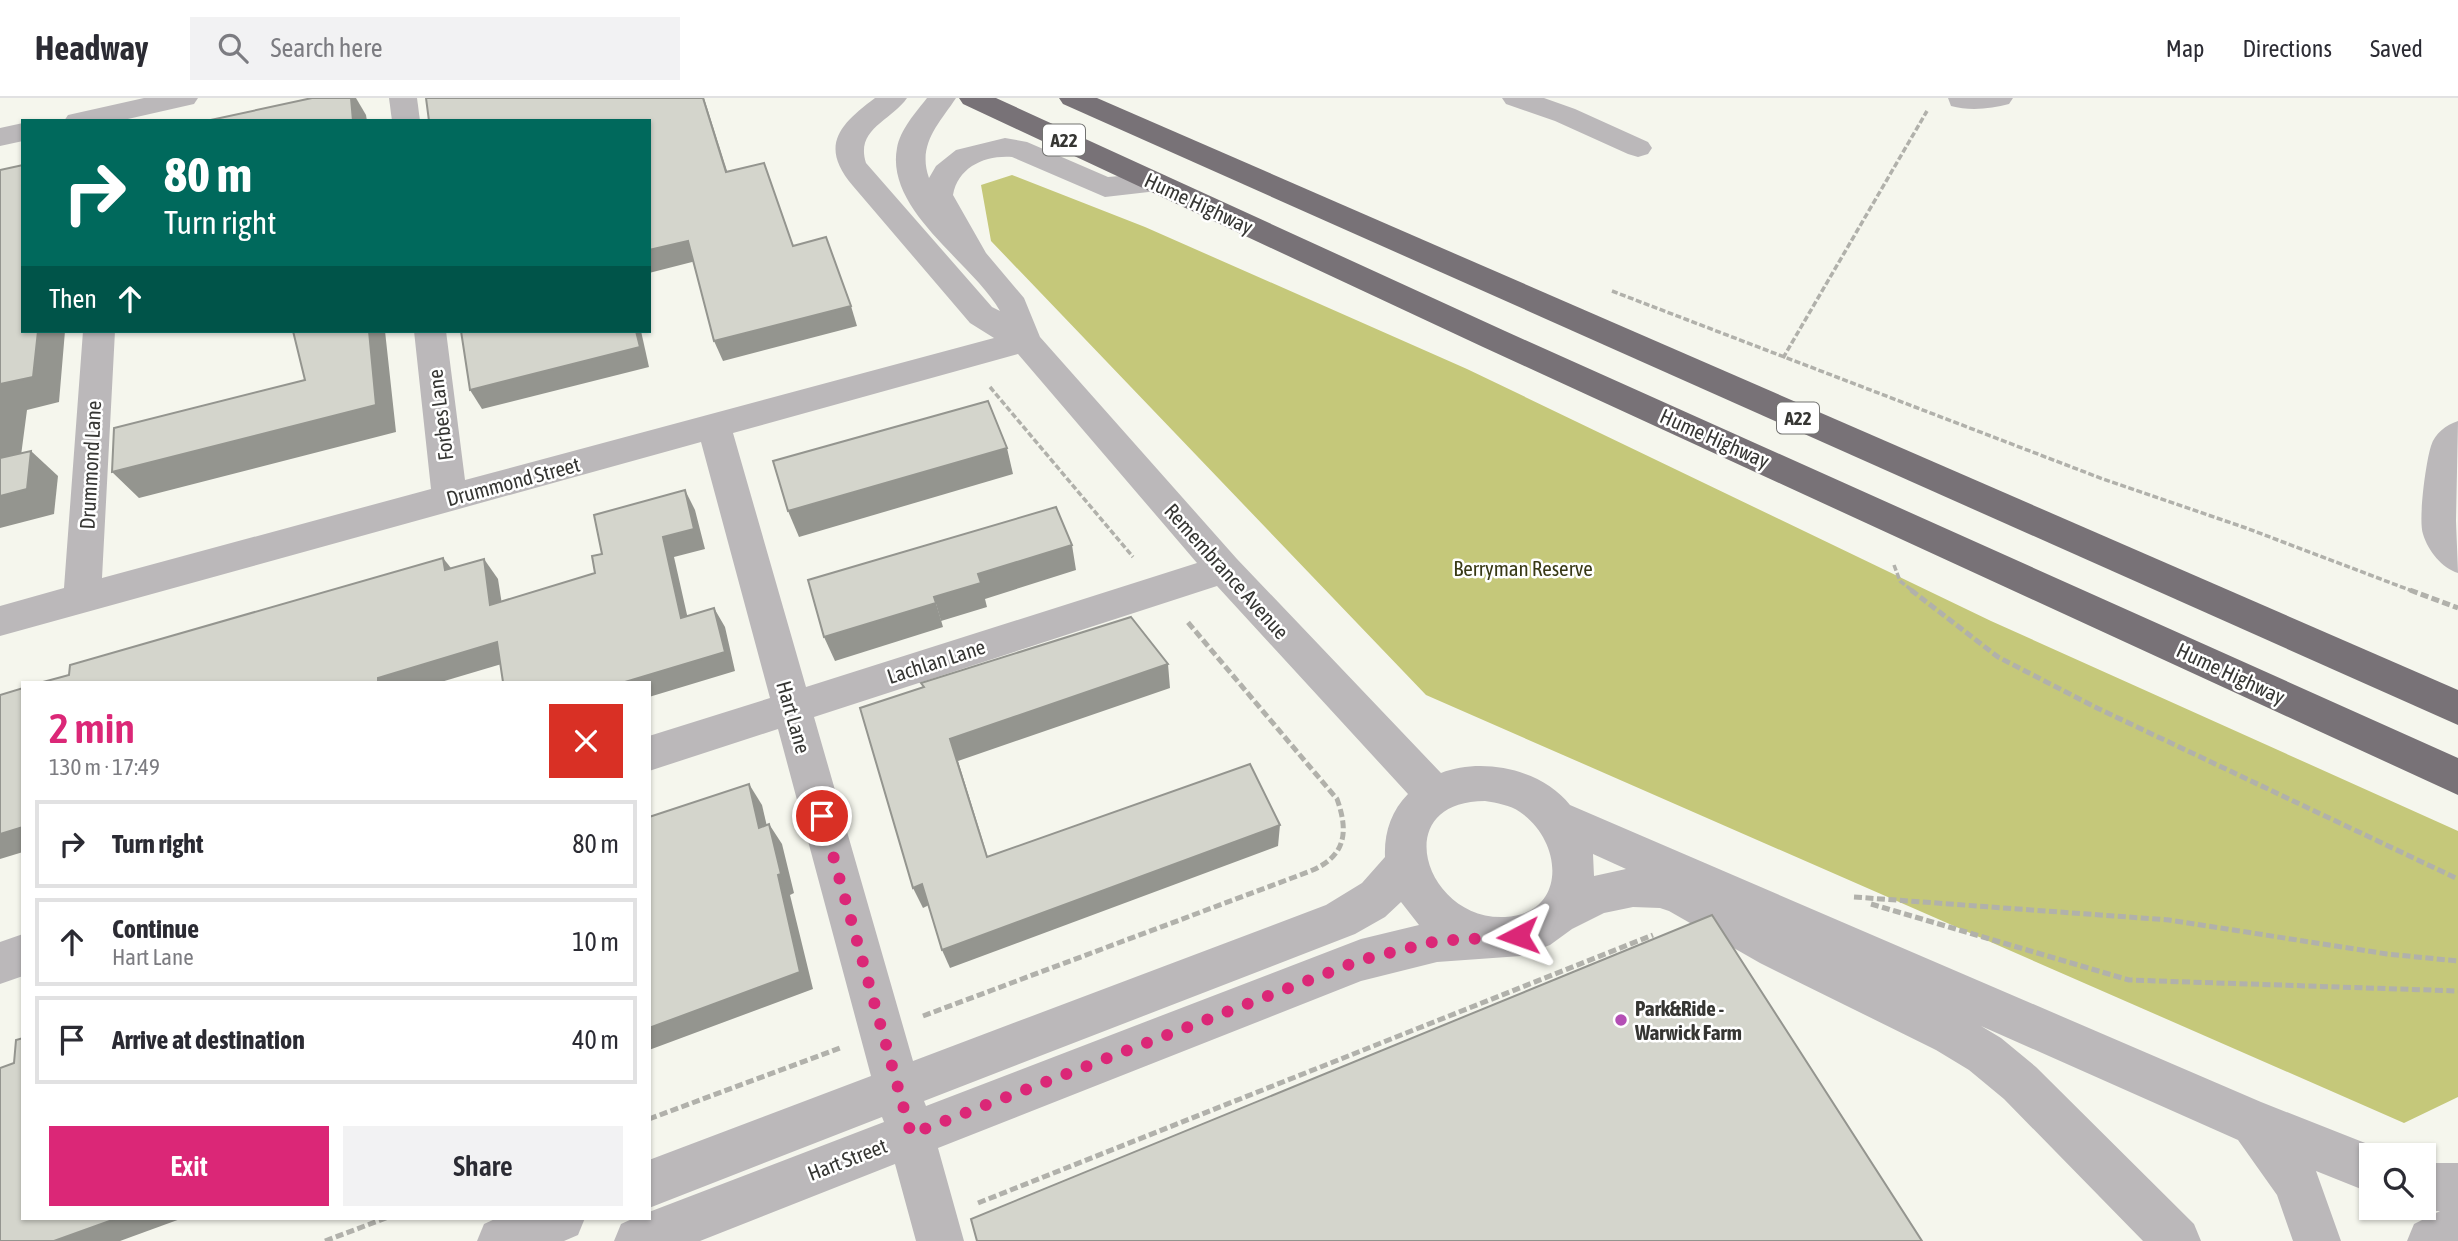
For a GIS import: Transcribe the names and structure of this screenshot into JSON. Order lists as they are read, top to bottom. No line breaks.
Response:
{"streets":{"highway":["A22","Hume Highway"],"street":["Forbes Lane","Drummond Lane","Drummond Street","Remembrance Avenue","Lachlan Lane","Hart Lane","Hart Street"]},"crossings":[["Hume Highway","Remembrance Avenue"],["Forbes Lane","Drummond Street"],["Drummond Lane","Drummond Street"],["Drummond Street","Remembrance Avenue"],["Drummond Street","Hart Lane"],["Remembrance Avenue","Lachlan Lane"],["Remembrance Avenue","Hart Street"],["Lachlan Lane","Hart Lane"],["Hart Lane","Hart Street"]],"parks":["Berryman Reserve"],"places":["Park&Ride - Warwick Farm"],"page":{"header":"Headway","search":"Search here","nav":["Map","Directions","Saved"],"turn":["80 m","Turn right"],"then":"Then","heading":["2 min","130 m · 17:49"],"list":[{"name":"Turn right","value":"80 m"},{"name":"Continue","note":"Hart Lane","value":"10 m"},{"name":"Arrive at destination","value":"40 m"}],"buttons":["Exit","Share"]}}
